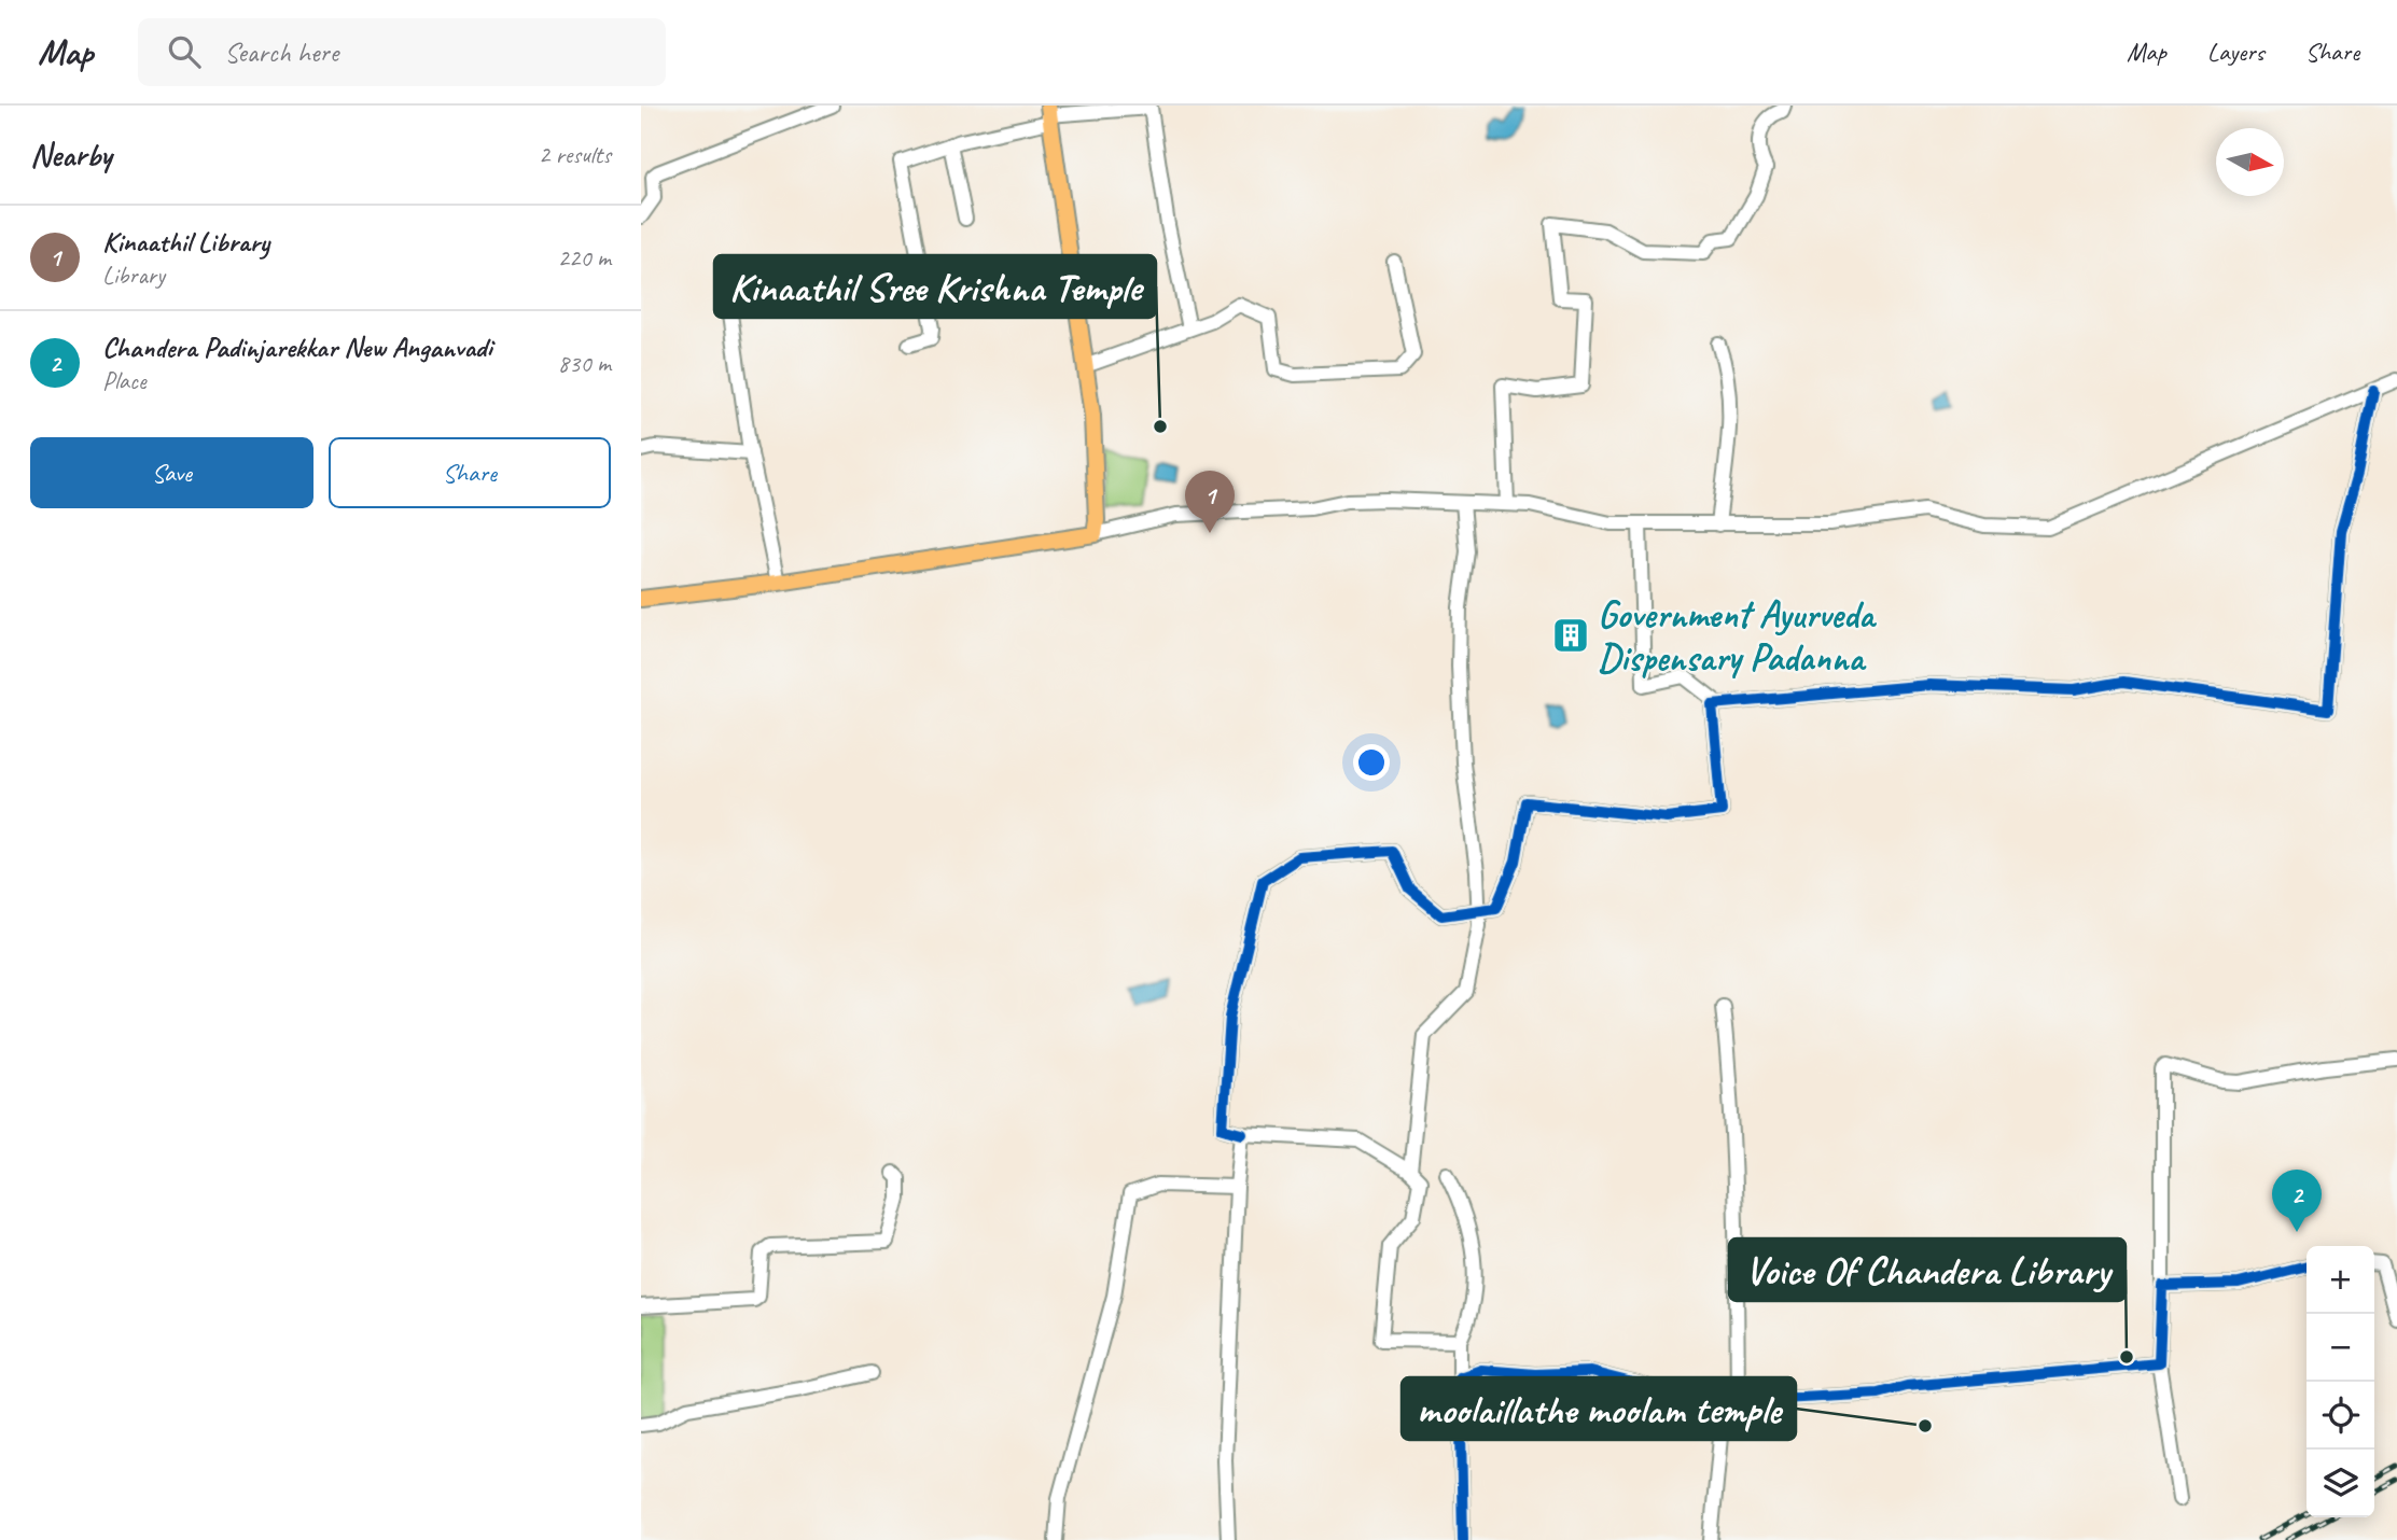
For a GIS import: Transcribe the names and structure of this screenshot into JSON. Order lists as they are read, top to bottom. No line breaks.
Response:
{"places":{"other":["Kinaathil Sree Krishna Temple","Voice Of Chandera Library","moolaillathe moolam temple"],"building":["Government Ayurveda Dispensary Padanna"]},"north":"right","page":{"header":"Map","search":"Search here","nav":["Map","Layers","Share"],"heading":["Nearby","2 results"],"list":[{"mark":"1","name":"Kinaathil Library","note":"Library","value":"220 m"},{"mark":"2","name":"Chandera Padinjarekkar New Anganvadi","note":"Place","value":"830 m"}],"buttons":["Save","Share"],"pins":["1","2"],"map_buttons":["+","−"]}}
